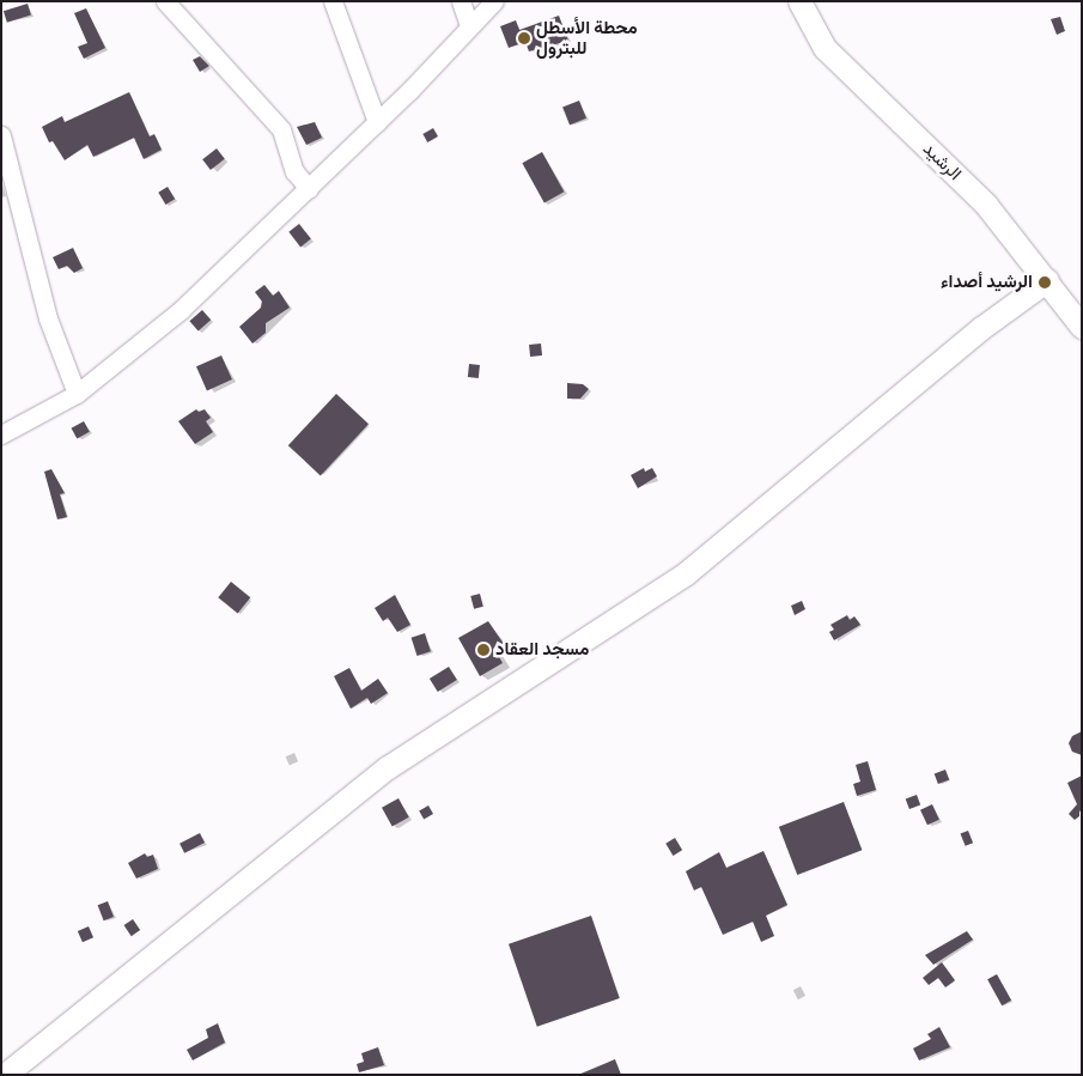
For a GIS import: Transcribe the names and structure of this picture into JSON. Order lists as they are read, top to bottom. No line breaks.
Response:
{"streets":{"main road":["الرشيد"]},"places":["محطة الأسطل للبترول","الرشيد أصداء","مسجد العقاد"]}
